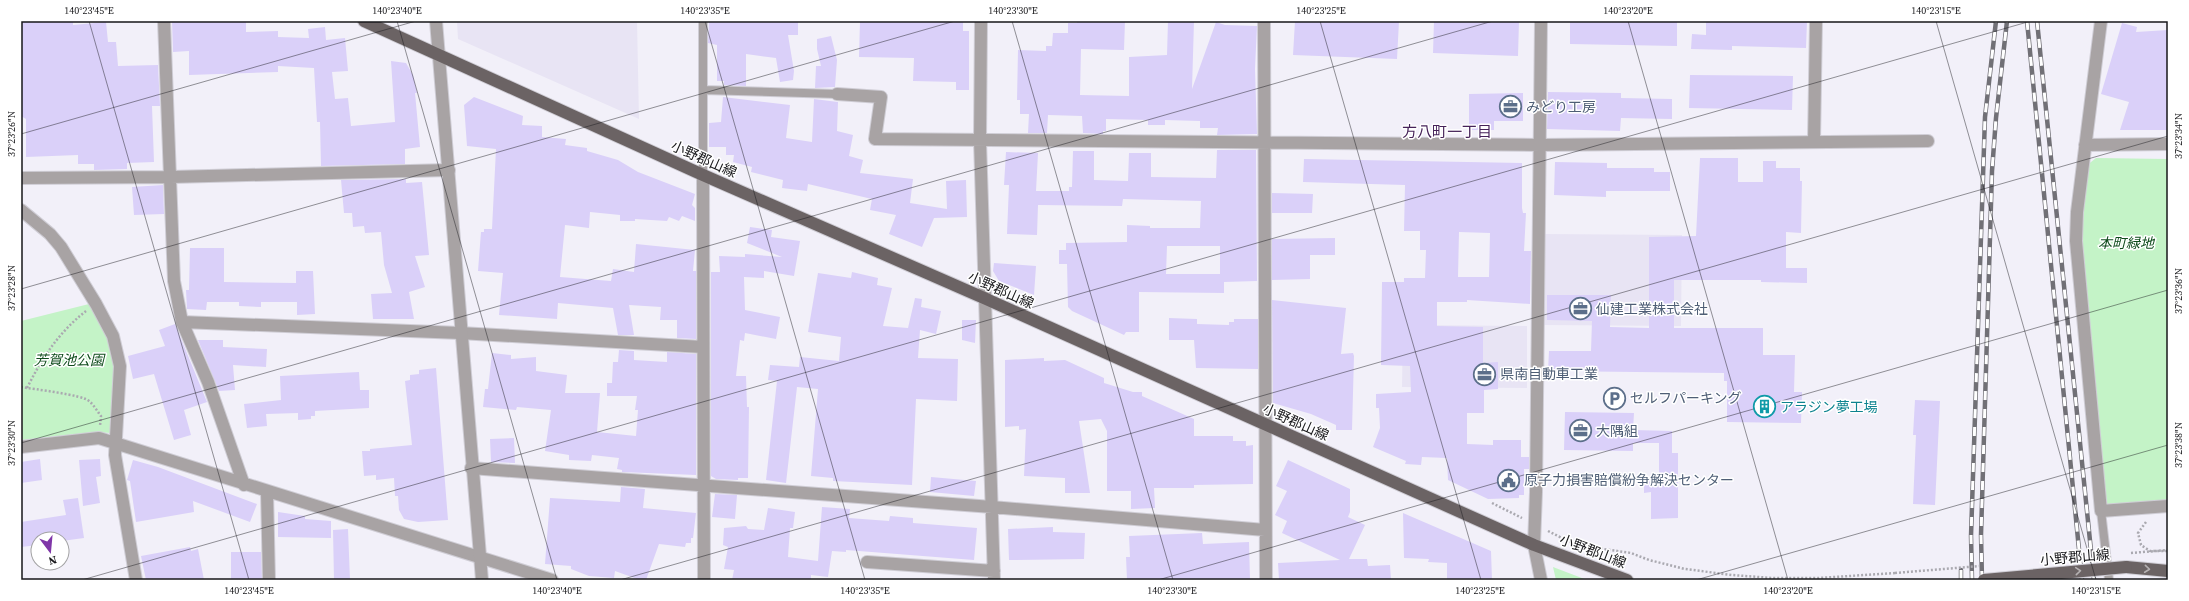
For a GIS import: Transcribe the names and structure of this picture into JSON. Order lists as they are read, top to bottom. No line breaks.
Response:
{"streets":{"main road":["小野郡山線"]},"districts":["方八町一丁目"],"parks":["本町緑地","芳賀池公園"],"places":{"office":["みどり工房","仙建工業株式会社","県南自動車工業","大隅組"],"parking":["セルフパーキング"],"building":["アラジン夢工場"],"public building":["原子力損害賠償紛争解決センター"]},"north":"bottom","coordinates":["140°23'45\"E","140°23'40\"E","140°23'35\"E","140°23'30\"E","140°23'25\"E","140°23'20\"E","140°23'15\"E","37°23'26\"N","37°23'34\"N","37°23'28\"N","37°23'36\"N","37°23'30\"N","37°23'38\"N"]}
